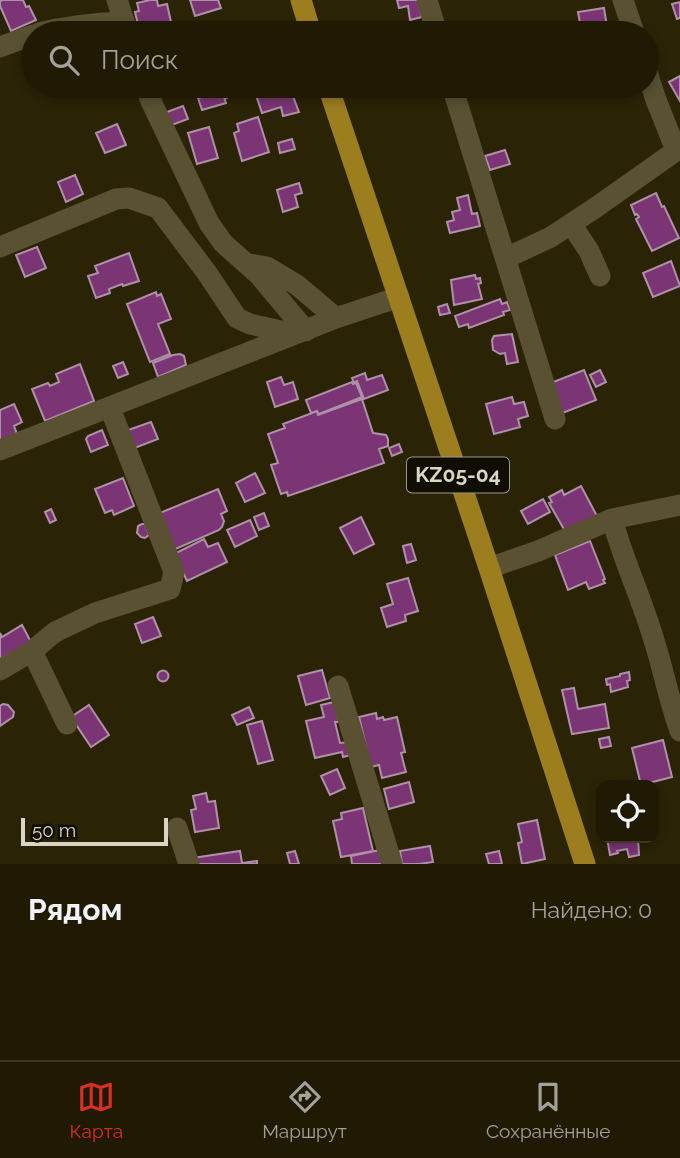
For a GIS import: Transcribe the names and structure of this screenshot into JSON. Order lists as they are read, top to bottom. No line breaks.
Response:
{"streets":{"main road":["KZ05-04"]},"scale_bar":"50 m","page":{"search":"Поиск","scale":"50 m","heading":["Рядом","Найдено: 0"],"nav":["Карта","Маршрут","Сохранённые"]}}
